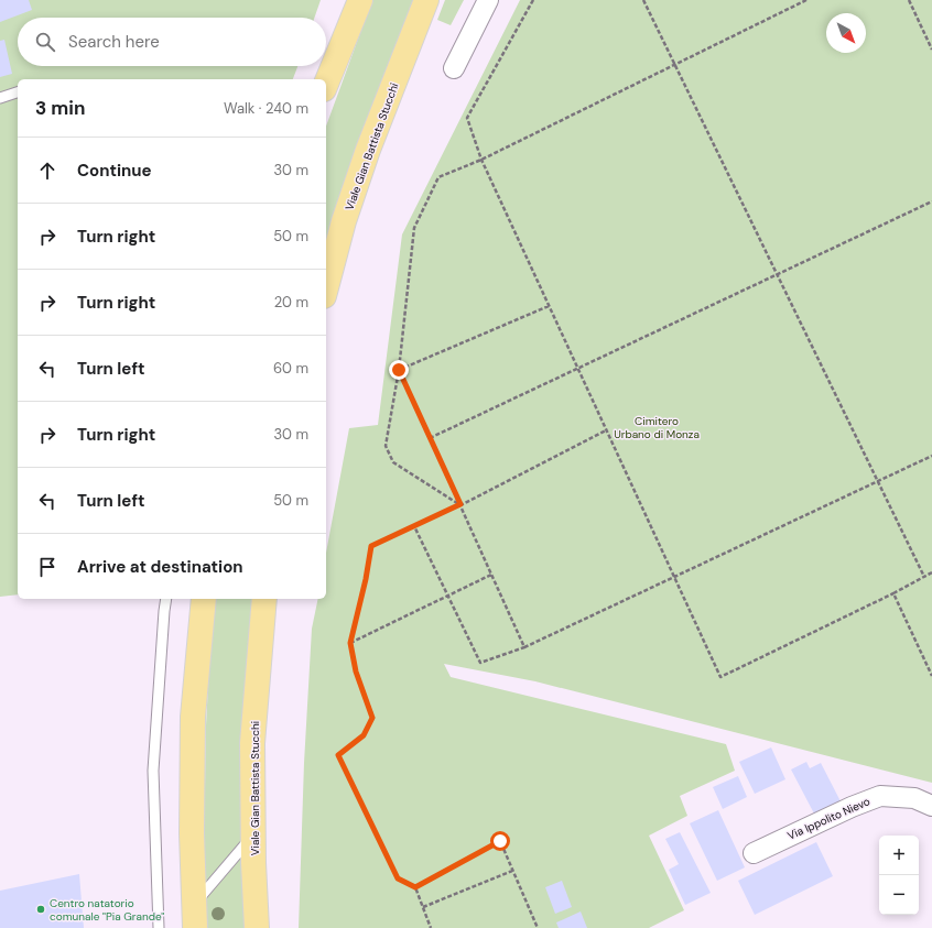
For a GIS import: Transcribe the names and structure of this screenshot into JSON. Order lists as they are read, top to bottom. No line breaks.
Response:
{"streets":{"main road":["Viale Gian Battista Stucchi"],"street":["Via Ippolito Nievo"]},"parks":["Cimitero Urbano di Monza"],"places":["Centro natatorio comunale \"Pia Grande\""],"north":"bottom right","page":{"search":"Search here","heading":["3 min","Walk · 240 m"],"list":[["Continue","30 m"],["Turn right","50 m"],["Turn right","20 m"],["Turn left","60 m"],["Turn right","30 m"],["Turn left","50 m"],"Arrive at destination"],"map_buttons":["+","−"]}}
